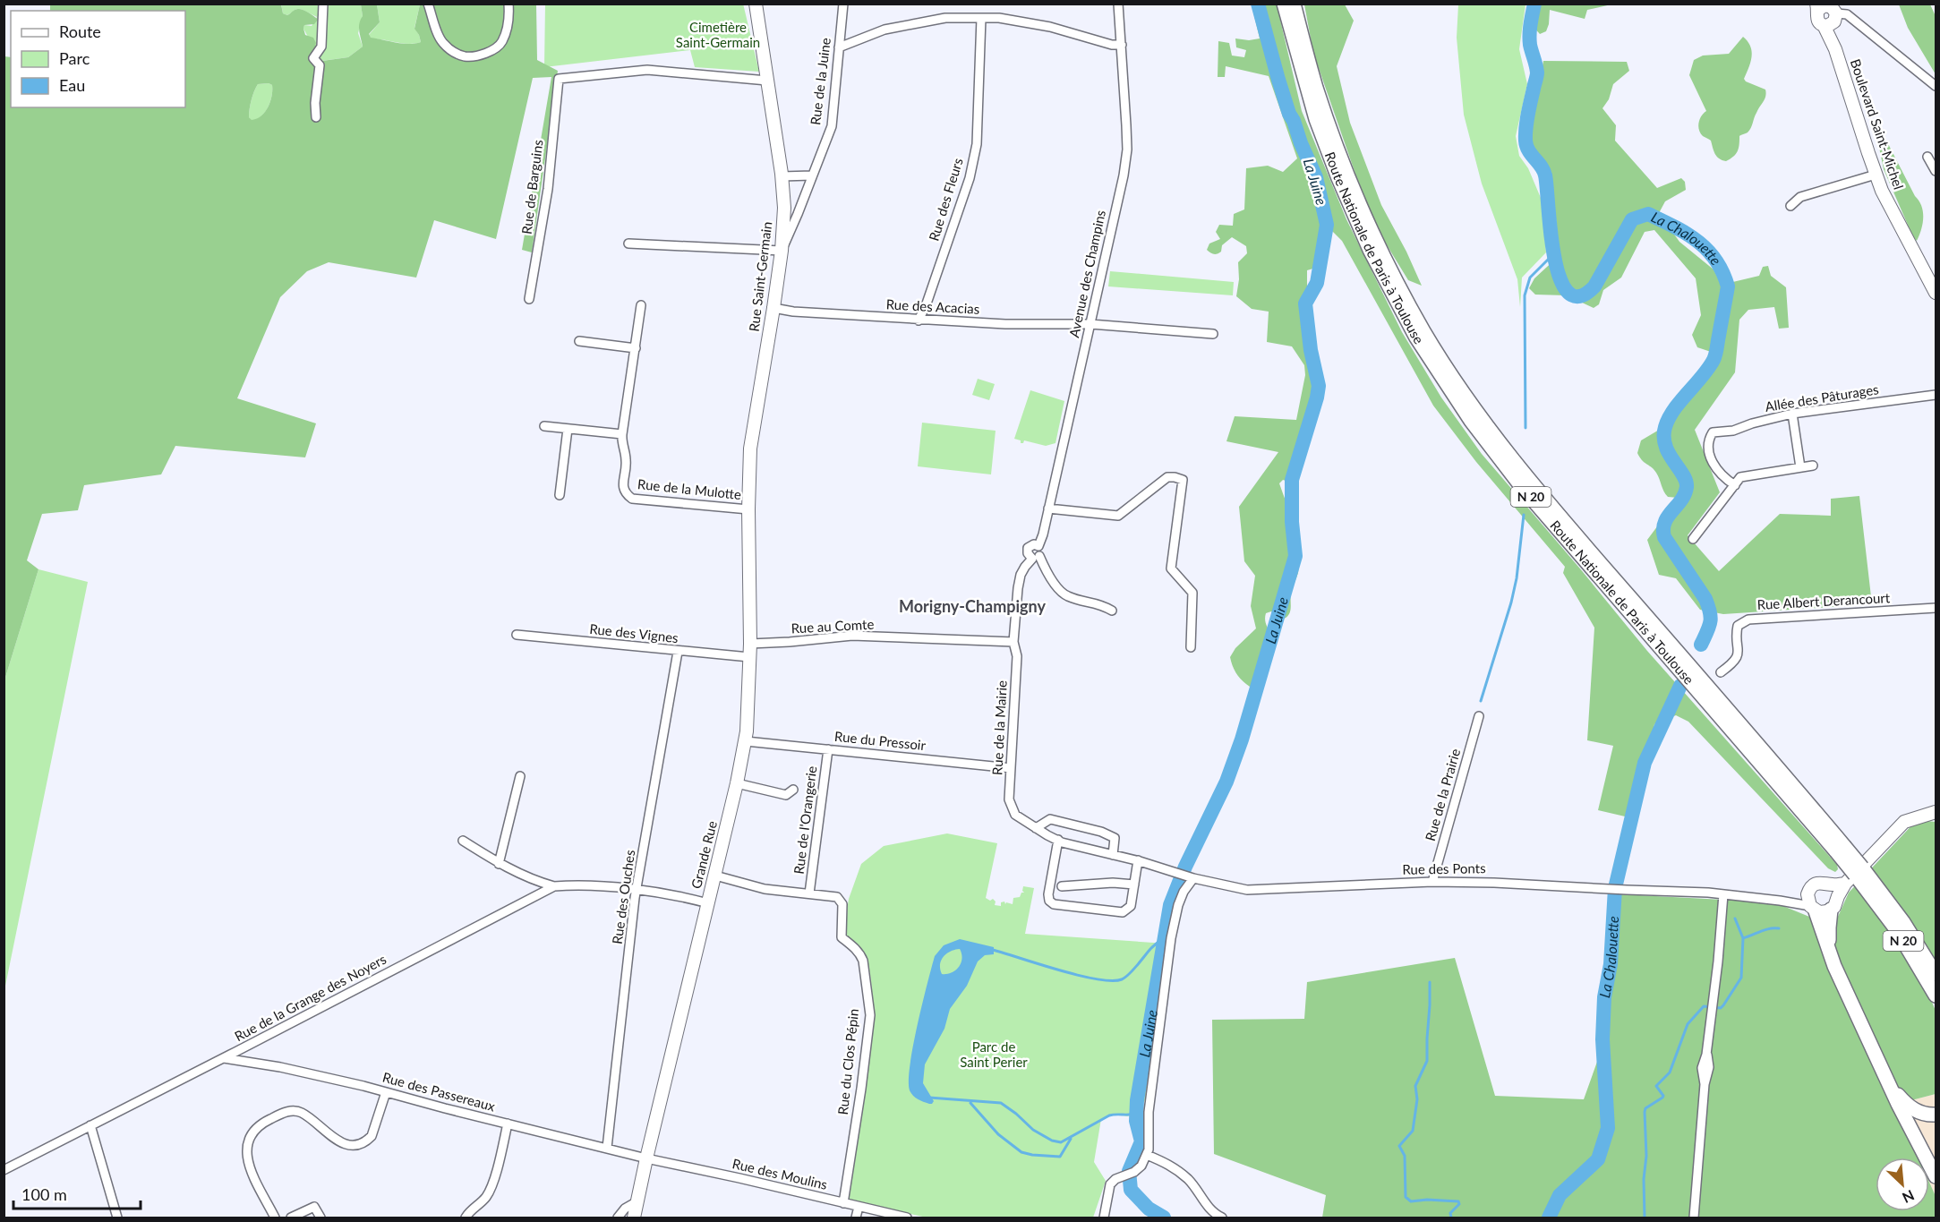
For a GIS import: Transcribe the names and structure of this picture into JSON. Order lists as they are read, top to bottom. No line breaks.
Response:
{"streets":{"main road":["Boulevard Saint-Michel","Route Nationale de Paris à Toulouse","Rue Saint-Germain","N 20","Grande Rue"],"street":["Rue de la Juine","Rue de Barguins","Rue des Fleurs","Avenue des Champins","Rue des Acacias","Allée des Pâturages","Rue de la Mulotte","Rue Albert Derancourt","Rue au Comte","Rue des Vignes","Rue de la Mairie","Rue du Pressoir","Rue de la Prairie","Rue de l'Orangerie","Rue des Ponts","Rue des Ouches","Rue de la Grange des Noyers","Rue du Clos Pépin","Rue des Passereaux","Rue des Moulins"]},"crossings":[["Rue de la Juine","Rue Saint-Germain"],["Rue de Barguins","Rue Saint-Germain"],["Rue des Fleurs","Rue des Acacias"],["Avenue des Champins","Rue des Acacias"],["Rue Saint-Germain","Rue des Acacias"],["Rue Saint-Germain","Rue de la Mulotte"],["Rue Saint-Germain","Grande Rue"],["Rue au Comte","Rue de la Mairie"],["Rue au Comte","Grande Rue"],["Rue des Vignes","Grande Rue"],["Rue des Vignes","Rue des Ouches"],["Rue de la Mairie","Rue du Pressoir"],["Rue de la Mairie","Rue des Ponts"],["Rue du Pressoir","Rue de l'Orangerie"],["Rue du Pressoir","Grande Rue"],["Rue de la Prairie","Rue des Ponts"],["Rue de l'Orangerie","Rue du Clos Pépin"],["Grande Rue","Rue de la Grange des Noyers"],["Grande Rue","Rue du Clos Pépin"],["Grande Rue","Rue des Passereaux"],["Grande Rue","Rue des Moulins"],["Rue des Ouches","Rue de la Grange des Noyers"],["Rue des Ouches","Rue des Passereaux"],["Rue de la Grange des Noyers","Rue des Passereaux"],["Rue du Clos Pépin","Rue des Moulins"],["Rue des Passereaux","Rue des Moulins"]],"districts":["Morigny-Champigny"],"water":["La Juine","La Chalouette"],"parks":["Cimetière Saint-Germain","Parc de Saint Perier"],"legend":["Route","Parc","Eau"],"scale_bar":"100 m","north":"bottom right"}
